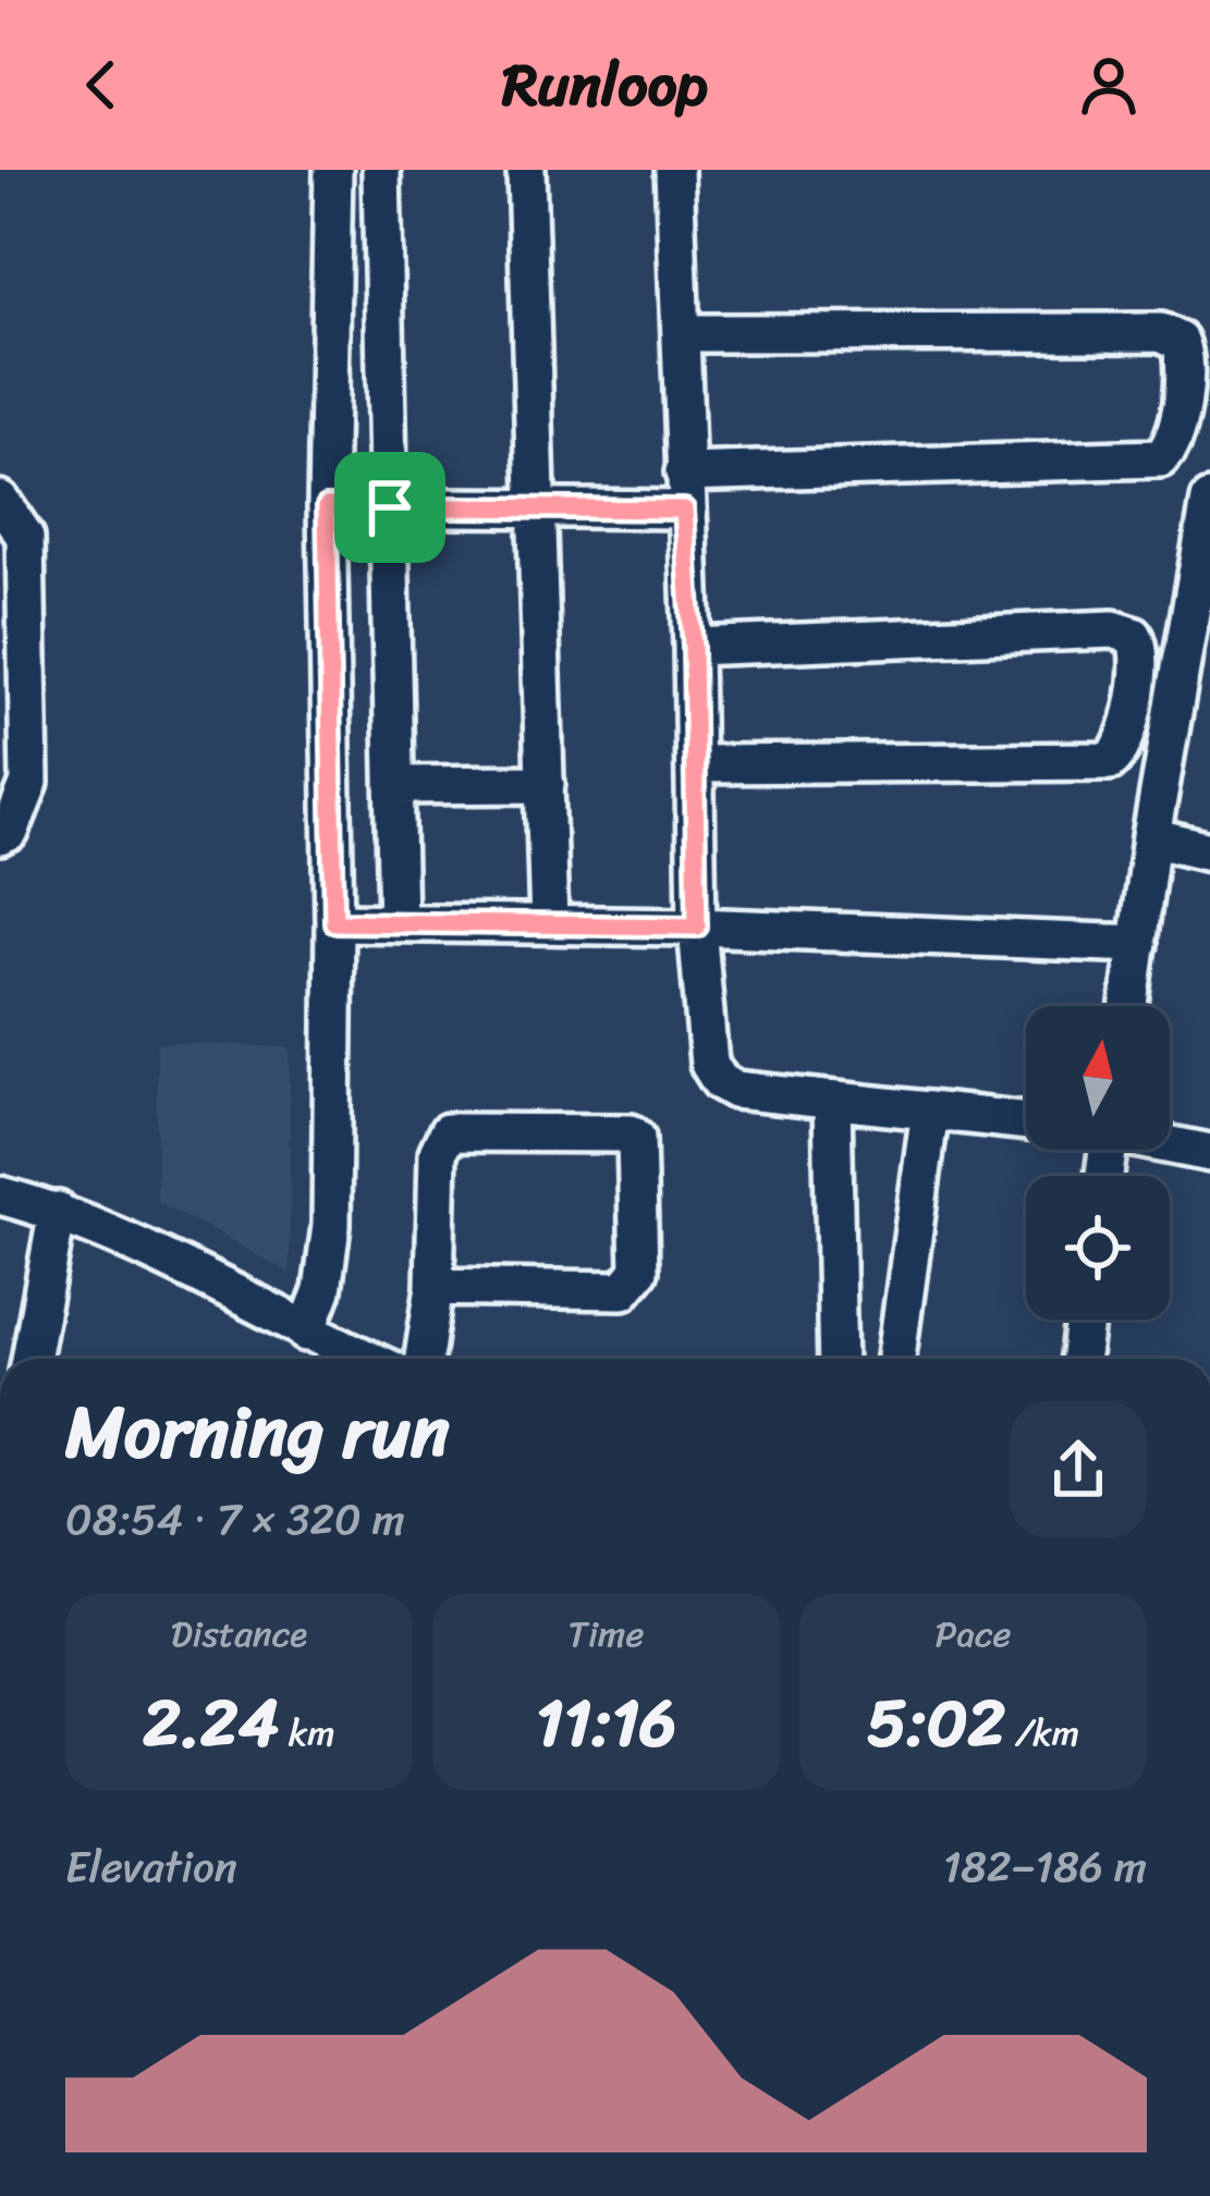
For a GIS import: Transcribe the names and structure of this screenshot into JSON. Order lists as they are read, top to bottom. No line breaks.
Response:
{"north":"top","page":{"header":"Runloop","heading":["Morning run","08:54 · 7 × 320 m"],"stats":[["Distance","2.24 km"],["Time","11:16"],["Pace","5:02 /km"]],"chart":["Elevation","182–186 m"]}}
